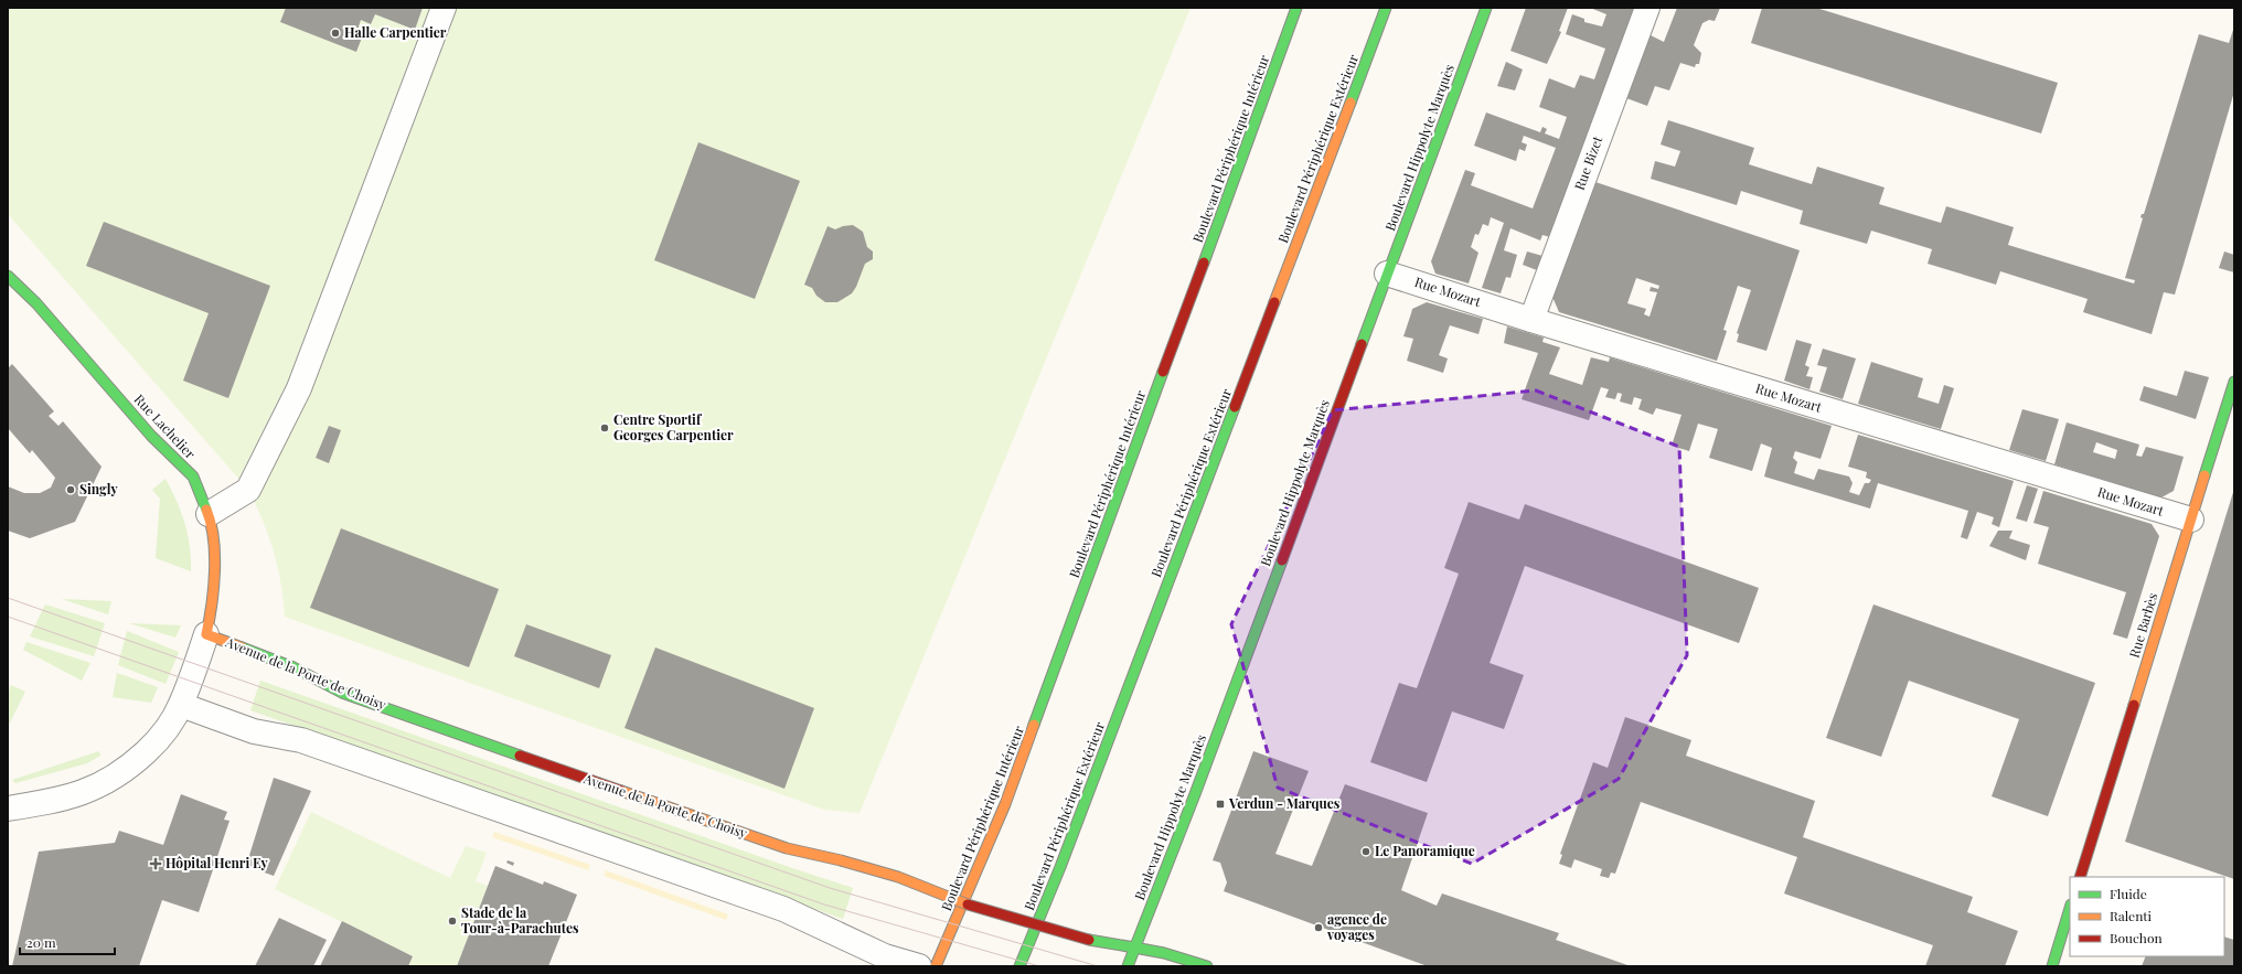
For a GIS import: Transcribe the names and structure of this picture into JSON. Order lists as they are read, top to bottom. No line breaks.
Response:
{"streets":{"main road":["Boulevard Hippolyte Marquès","Boulevard Périphérique Intérieur","Boulevard Périphérique Extérieur","Rue Lachelier","Rue Barbès","Avenue de la Porte de Choisy"],"street":["Rue Bizet","Rue Mozart"]},"crossings":[["Boulevard Hippolyte Marquès","Rue Mozart"],["Boulevard Hippolyte Marquès","Avenue de la Porte de Choisy"],["Rue Bizet","Rue Mozart"],["Rue Mozart","Rue Barbès"],["Rue Lachelier","Avenue de la Porte de Choisy"]],"places":{"other":["Halle Carpentier","Centre Sportif Georges Carpentier","Singly","Le Panoramique","Stade de la Tour-à-Parachutes","agence de voyages"],"transit":["Verdun - Marques"],"health":["Hôpital Henri Ey"]},"legend":["Fluide","Ralenti","Bouchon"],"scale_bar":"20 m"}
